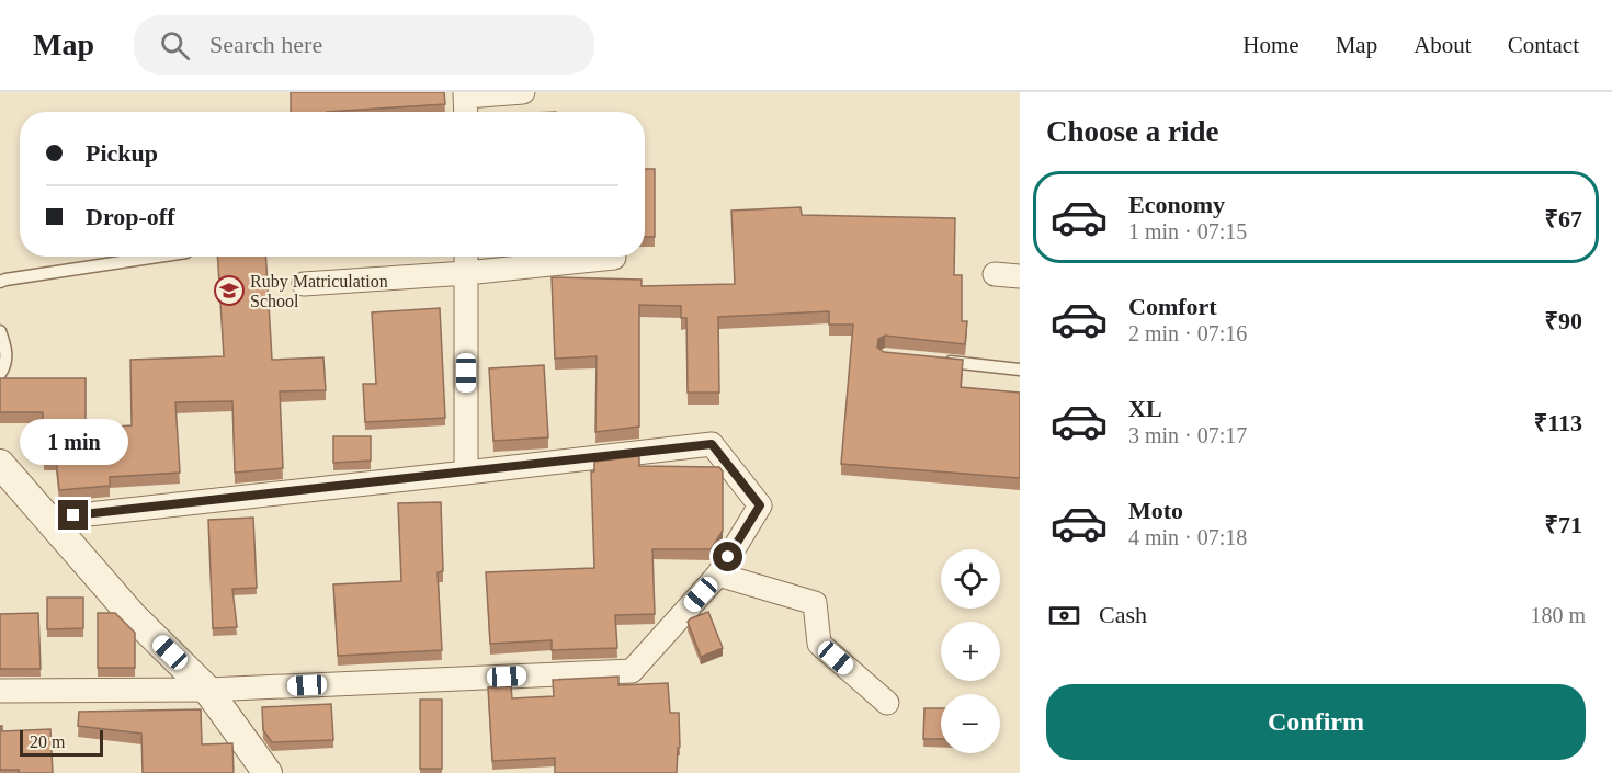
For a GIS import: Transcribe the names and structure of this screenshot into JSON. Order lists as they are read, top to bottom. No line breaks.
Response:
{"places":{"school or university":["Ruby Matriculation School"]},"scale_bar":"20 m","page":{"header":"Map","search":"Search here","nav":["Home","Map","About","Contact"],"heading":"Choose a ride","banner":["Pickup","Drop-off"],"list":[{"name":"Economy","note":"1 min · 07:15","value":"₹67"},{"name":"Comfort","note":"2 min · 07:16","value":"₹90"},{"name":"XL","note":"3 min · 07:17","value":"₹113"},{"name":"Moto","note":"4 min · 07:18","value":"₹71"}],"bubble":"1 min","map_buttons":["+","−"],"pay":["Cash","180 m"],"buttons":"Confirm","scale":"20 m"}}
